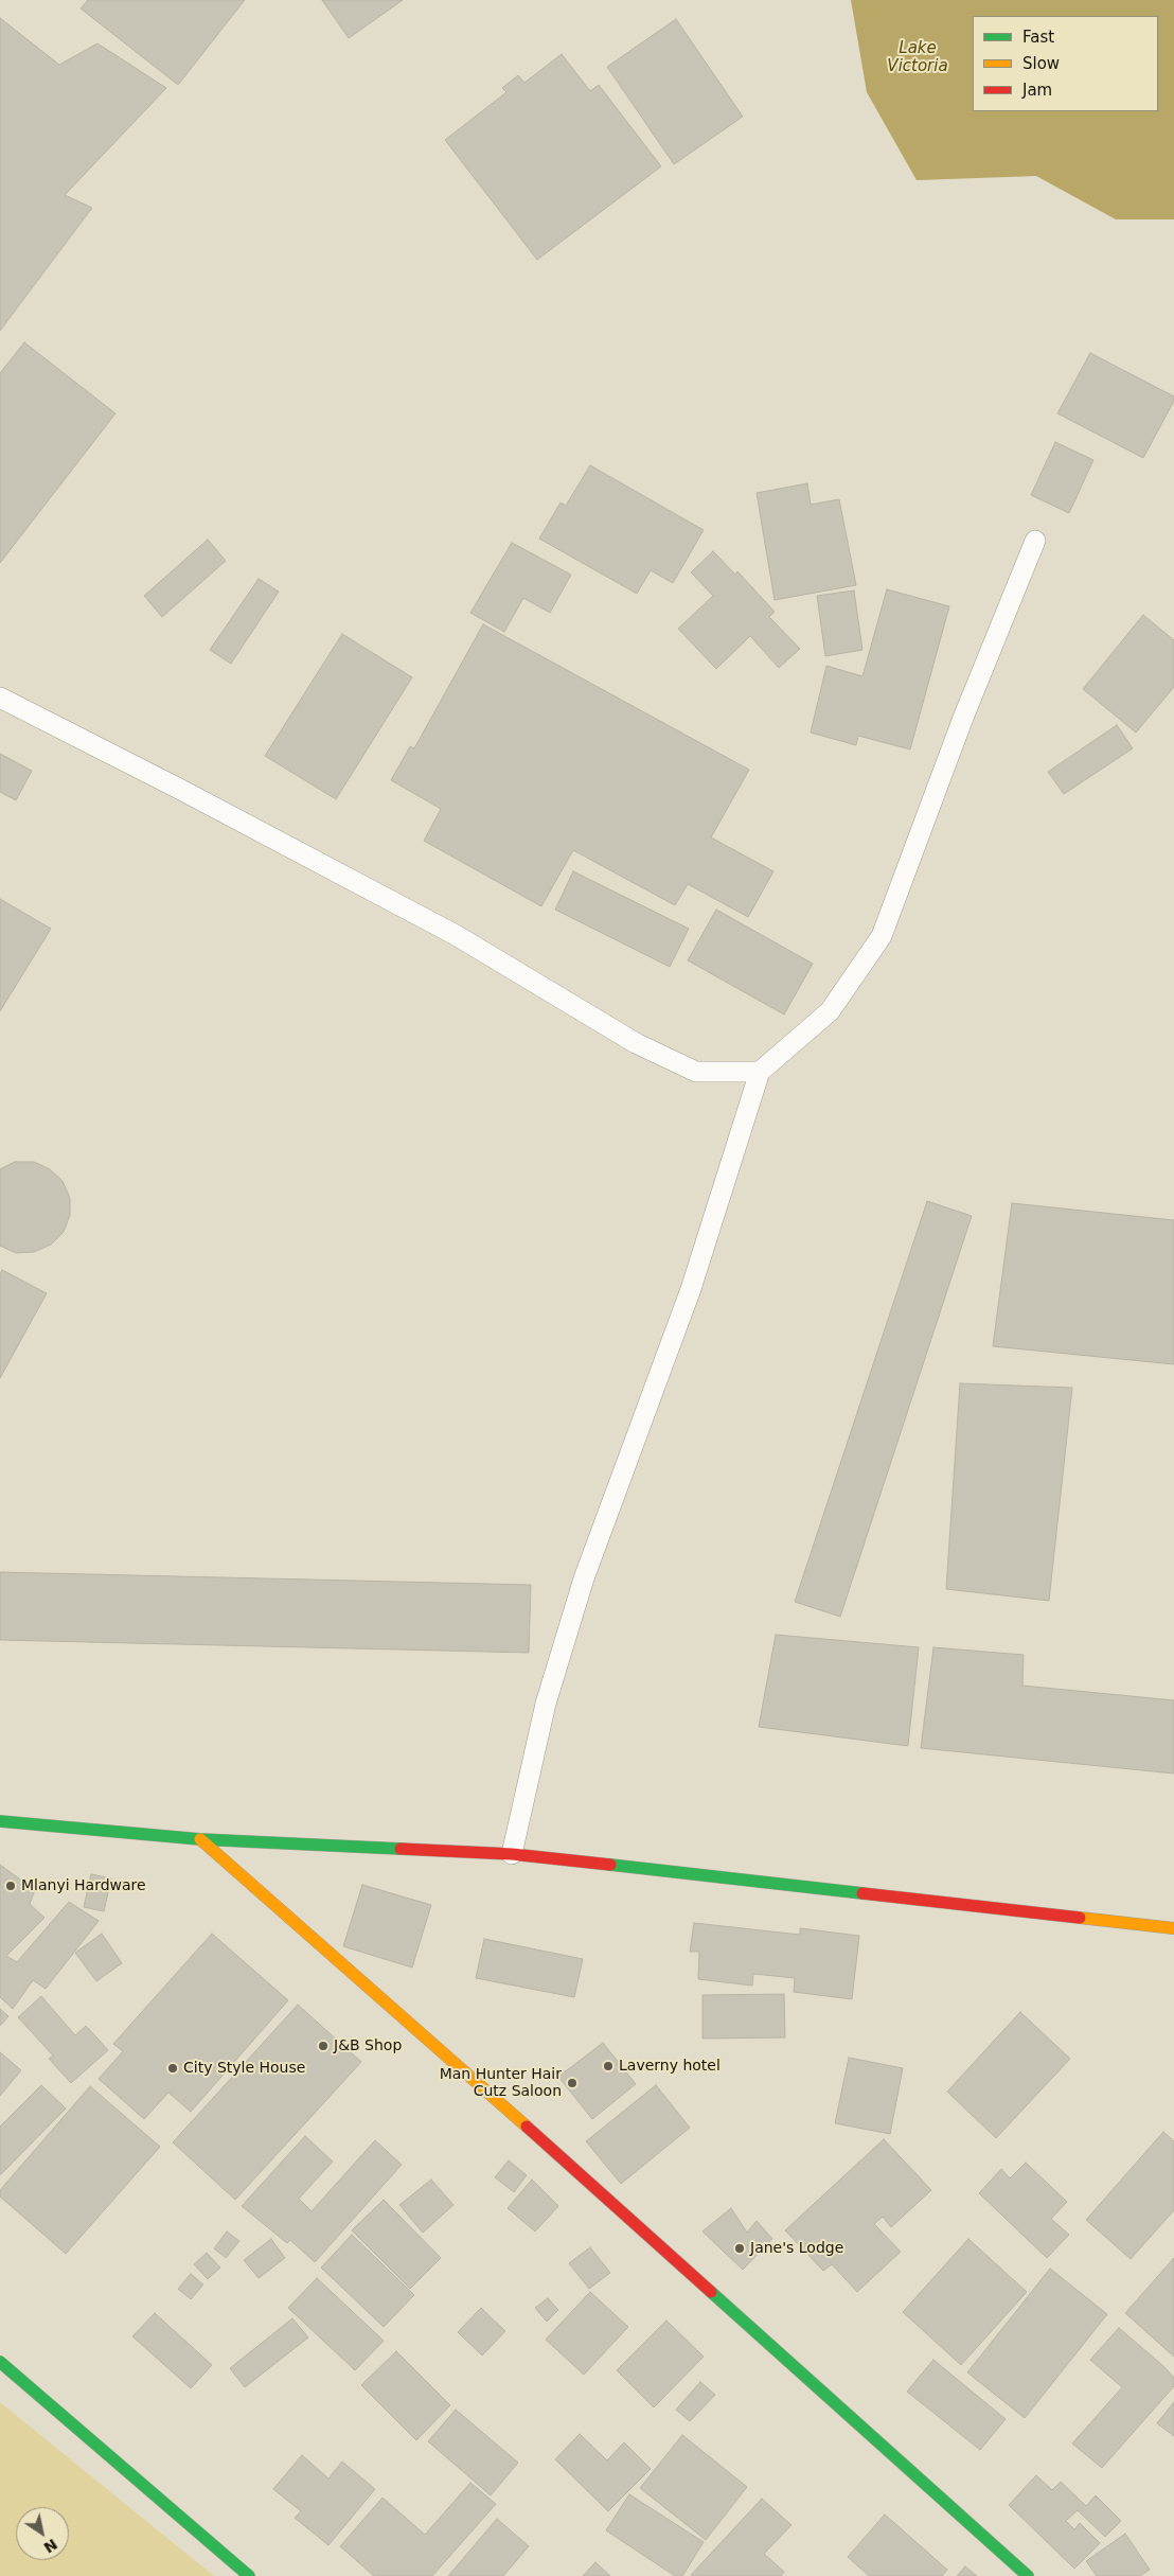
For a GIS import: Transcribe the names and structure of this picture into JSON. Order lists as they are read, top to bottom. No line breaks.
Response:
{"water":["Lake Victoria"],"places":["Mlanyi Hardware","J&B Shop","Laverny hotel","City Style House","Man Hunter Hair Cutz Saloon","Jane's Lodge"],"legend":["Fast","Slow","Jam"],"north":"bottom right"}
